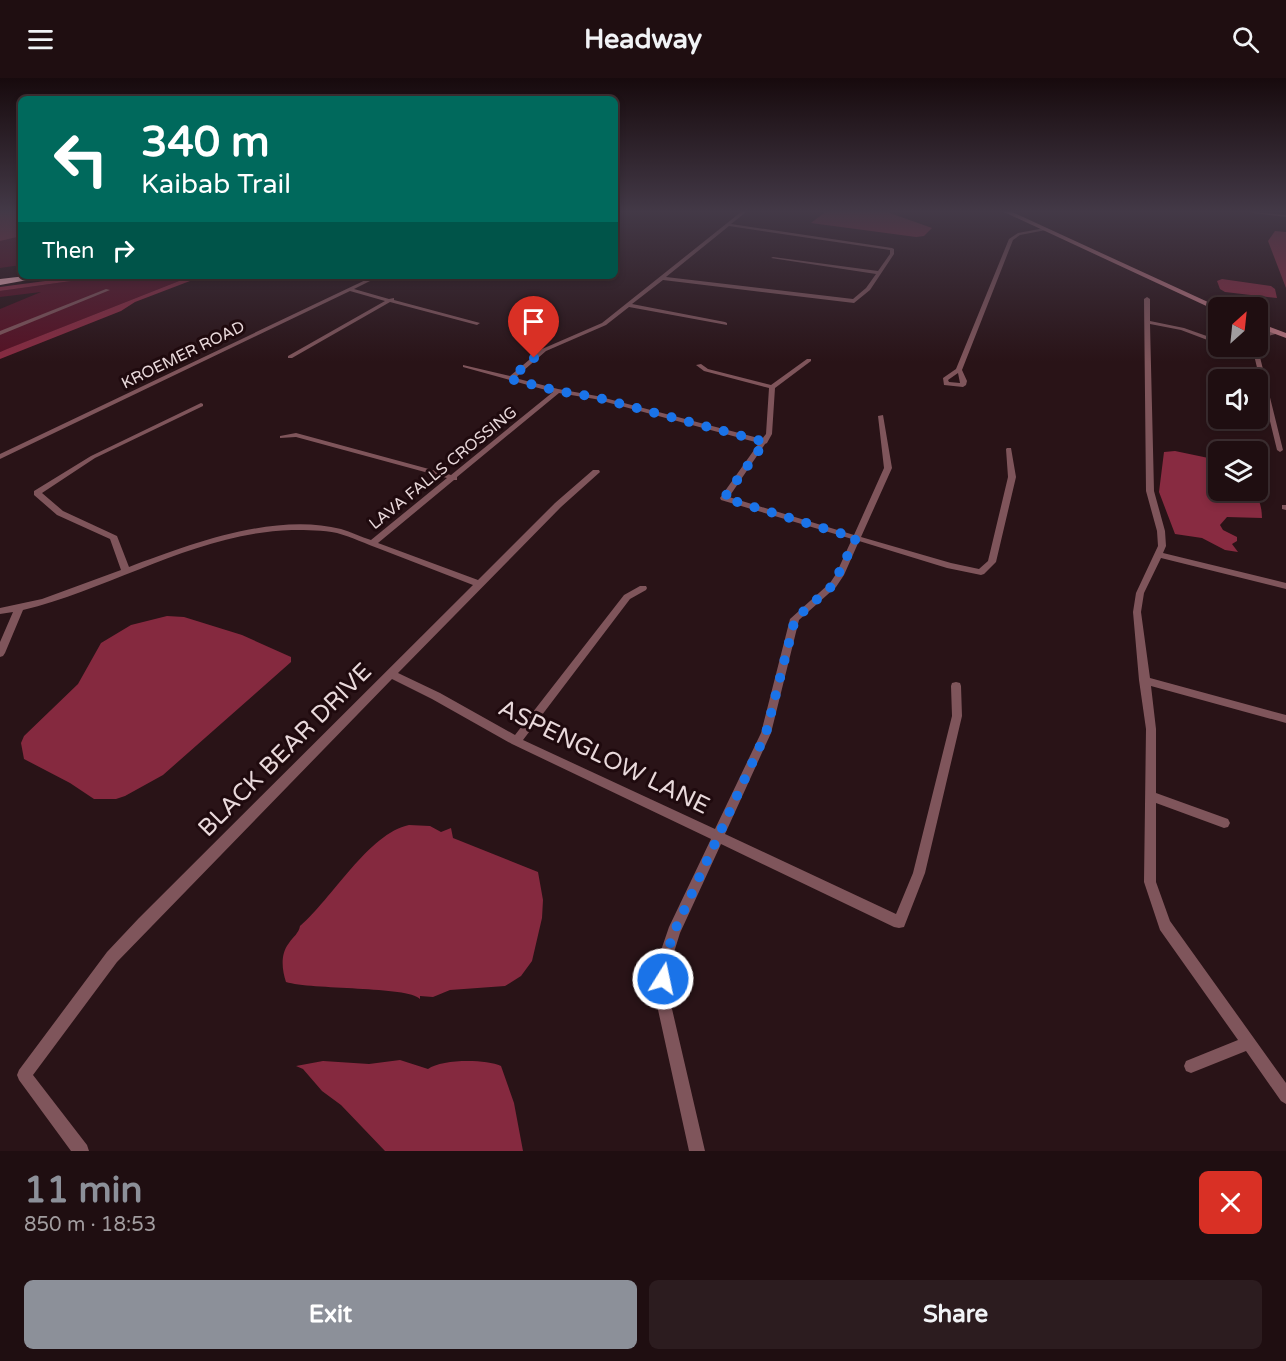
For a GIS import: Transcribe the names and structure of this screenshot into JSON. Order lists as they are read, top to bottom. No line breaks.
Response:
{"streets":{"street":["KROEMER ROAD","LAVA FALLS CROSSING","BLACK BEAR DRIVE","ASPENGLOW LANE"]},"crossings":[["BLACK BEAR DRIVE","ASPENGLOW LANE"]],"north":"top right","page":{"header":"Headway","turn":["340 m","Kaibab Trail"],"then":"Then","heading":["11 min","850 m · 18:53"],"buttons":["Exit","Share"]}}
